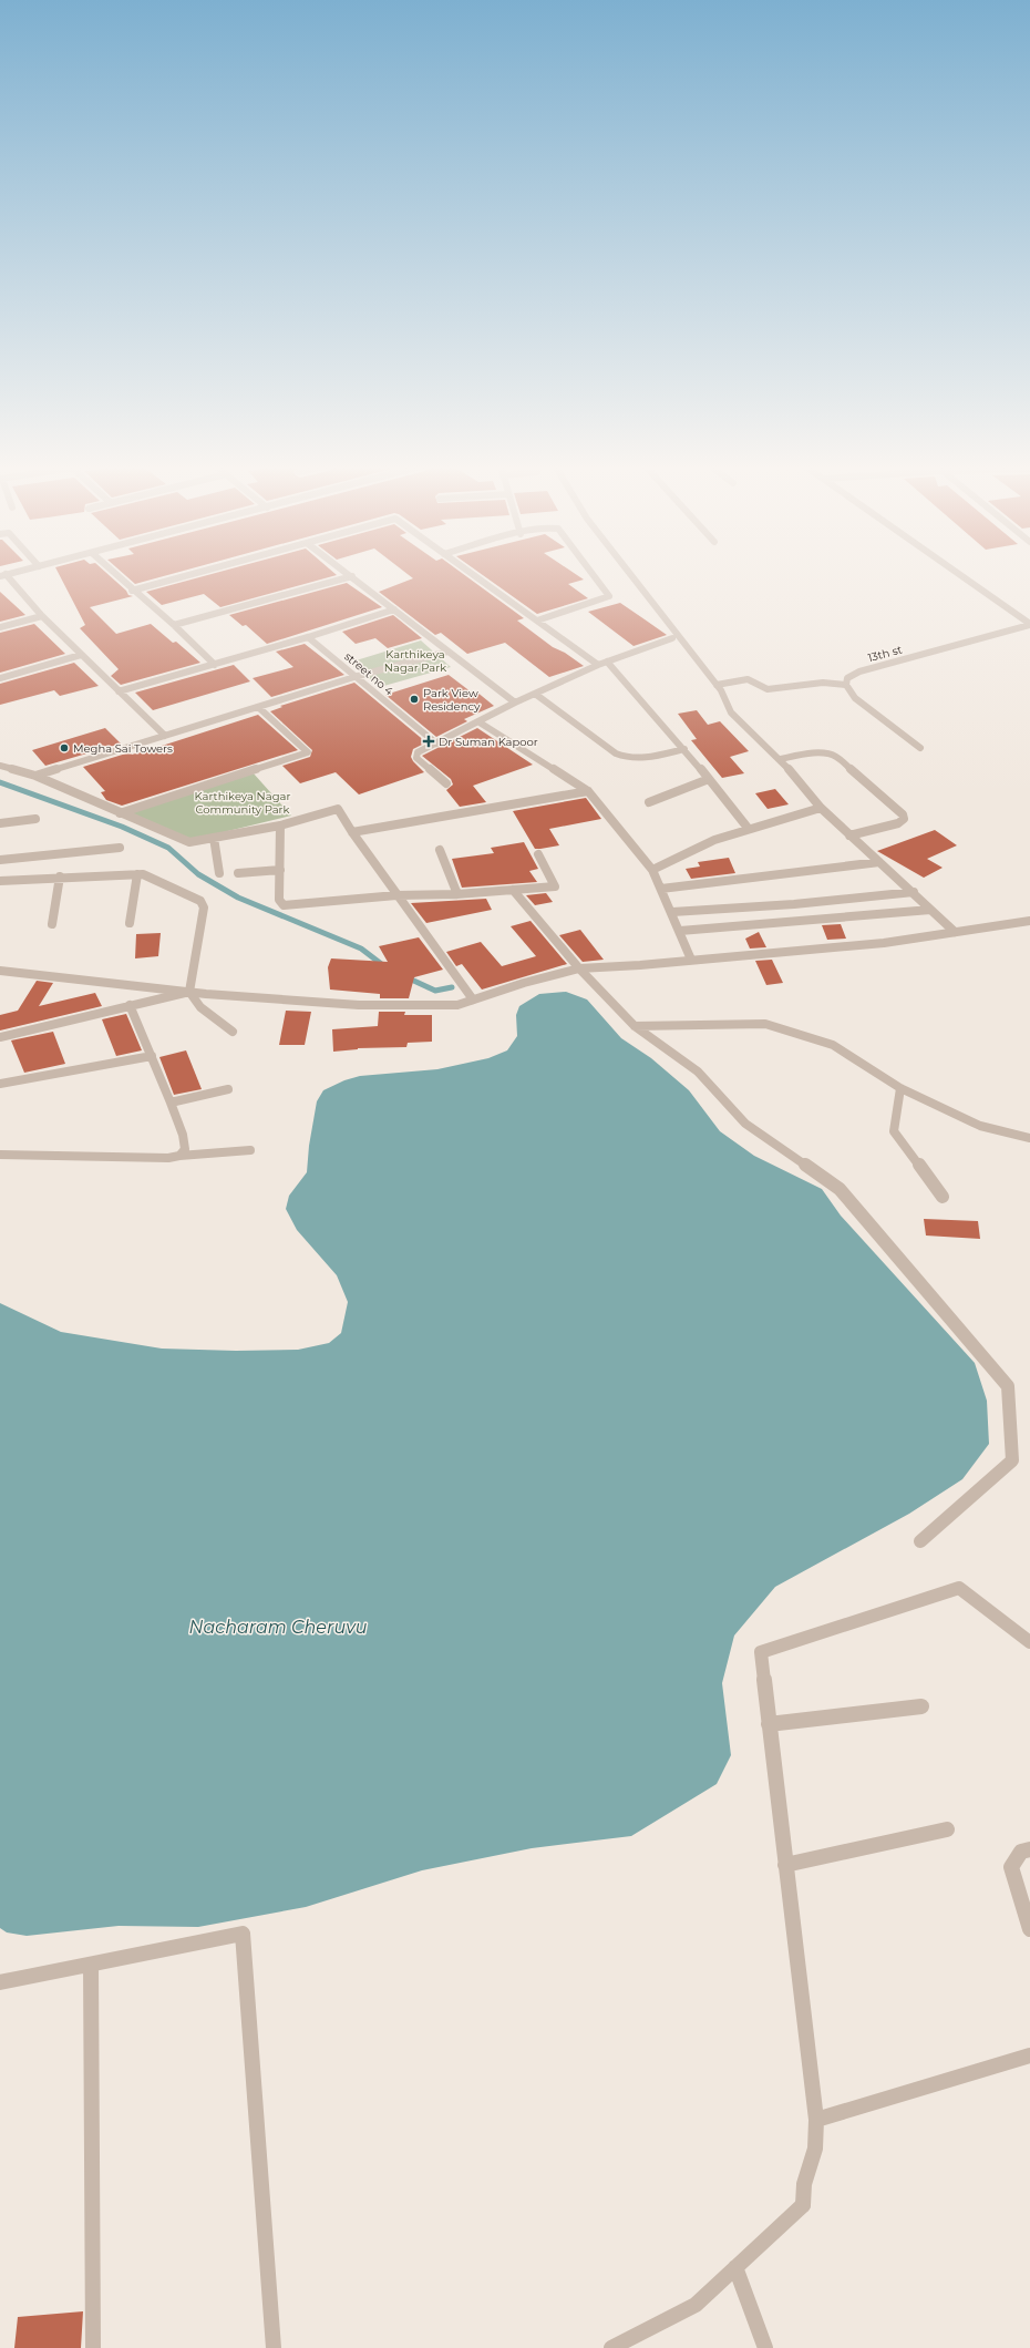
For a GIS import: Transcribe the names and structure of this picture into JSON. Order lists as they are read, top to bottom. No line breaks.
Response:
{"streets":{"street":["13th st","street no 4"]},"water":["Nacharam Cheruvu"],"parks":["Karthikeya Nagar Park","Karthikeya Nagar Community Park"],"places":{"other":["Park View Residency","Megha Sai Towers"],"health":["Dr Suman Kapoor"]}}
